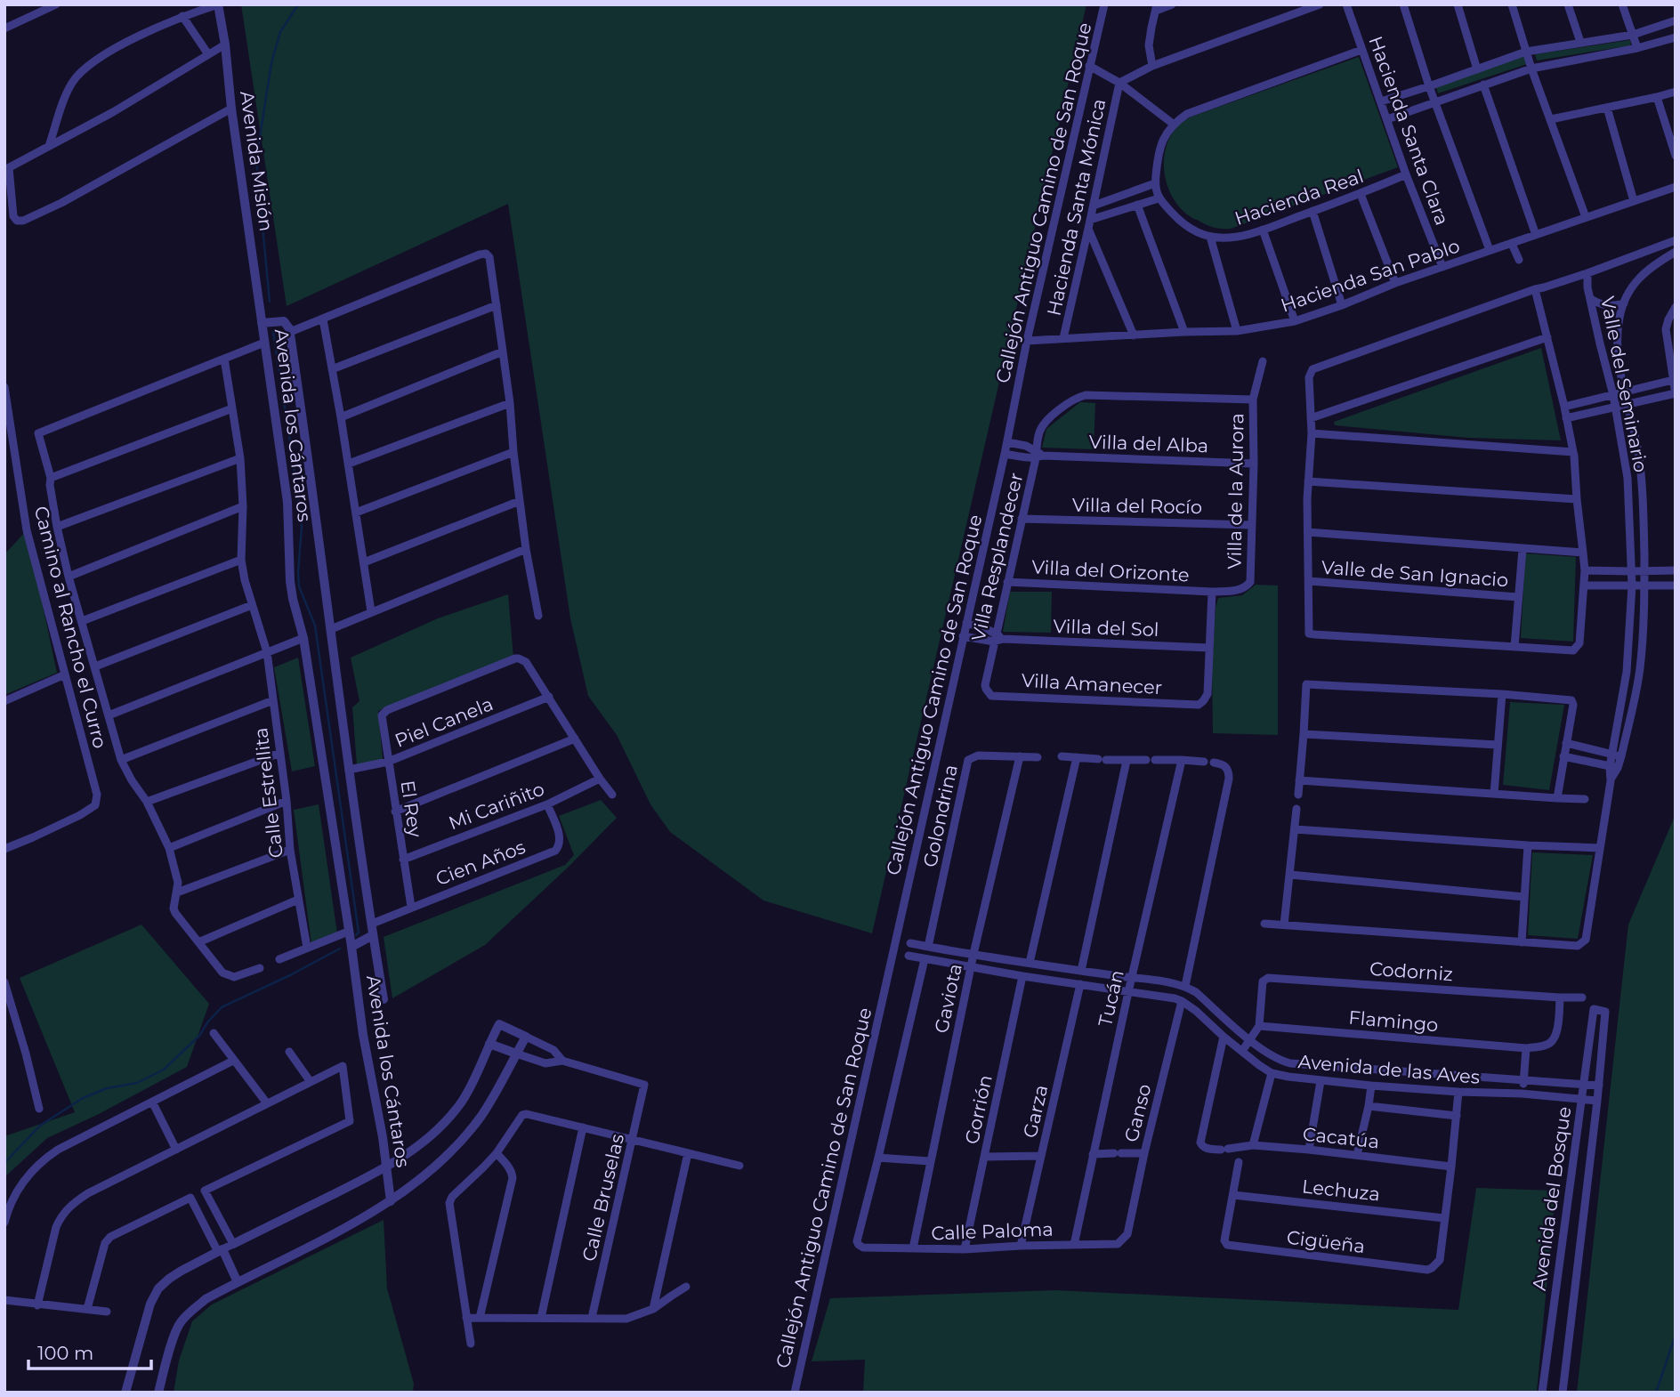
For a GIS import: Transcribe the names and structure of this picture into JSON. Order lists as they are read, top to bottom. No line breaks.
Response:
{"streets":{"street":["Hacienda Santa Clara","Avenida Misión","Hacienda Real","Callejón Antiguo Camino de San Roque","Hacienda Santa Mónica","Hacienda San Pablo","Valle del Seminario","Avenida los Cántaros","Villa del Alba","Villa de la Aurora","Villa del Rocío","Villa Resplandecer","Villa del Orizonte","Valle de San Ignacio","Camino al Rancho el Curro","Villa del Sol","Villa Amanecer","Piel Canela","Calle Estrellita","Mi Cariñito","El Rey","Golondrina","Cien Años","Codorniz","Gaviota","Tucán","Flamingo","Avenida de las Aves","Gorrión","Garza","Ganso","Cacatúa","Lechuza","Calle Bruselas","Avenida del Bosque","Calle Paloma","Cigüeña"]},"crossings":[["Hacienda Santa Clara","Hacienda Real"],["Hacienda Santa Clara","Hacienda San Pablo"],["Avenida Misión","Avenida los Cántaros"],["Callejón Antiguo Camino de San Roque","Hacienda San Pablo"],["Callejón Antiguo Camino de San Roque","Villa del Alba"],["Callejón Antiguo Camino de San Roque","Villa del Sol"],["Hacienda Santa Mónica","Hacienda San Pablo"],["Avenida los Cántaros","Piel Canela"],["Avenida los Cántaros","Cien Años"],["Villa del Alba","Villa de la Aurora"],["Villa del Alba","Villa Resplandecer"],["Villa de la Aurora","Villa del Rocío"],["Villa de la Aurora","Villa Resplandecer"],["Villa de la Aurora","Villa del Orizonte"],["Villa del Rocío","Villa Resplandecer"],["Villa Resplandecer","Villa del Orizonte"],["Villa Resplandecer","Villa del Sol"],["Villa Resplandecer","Villa Amanecer"],["Villa del Sol","Villa Amanecer"],["Piel Canela","El Rey"],["Mi Cariñito","El Rey"],["Mi Cariñito","Cien Años"],["El Rey","Cien Años"],["Golondrina","Gaviota"],["Golondrina","Avenida de las Aves"],["Codorniz","Flamingo"],["Gaviota","Avenida de las Aves"],["Gaviota","Calle Paloma"],["Tucán","Avenida de las Aves"],["Tucán","Calle Paloma"],["Avenida de las Aves","Gorrión"],["Avenida de las Aves","Garza"],["Avenida de las Aves","Ganso"],["Avenida de las Aves","Cacatúa"],["Avenida de las Aves","Avenida del Bosque"],["Gorrión","Calle Paloma"],["Garza","Calle Paloma"],["Ganso","Calle Paloma"],["Lechuza","Cigüeña"]],"scale_bar":"100 m"}
